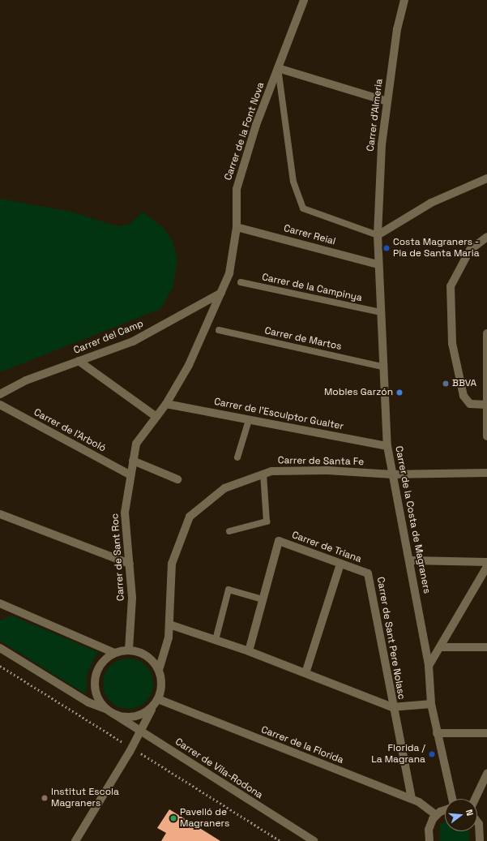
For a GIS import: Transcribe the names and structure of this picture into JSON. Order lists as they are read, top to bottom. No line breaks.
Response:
{"streets":{"street":["Carrer d'Almeria","Carrer de la Font Nova","Carrer Reial","Carrer del Camp","Carrer de l'Esculptor Gualter","Carrer de l'Arboló","Carrer de Santa Fe","Carrer de la Costa de Magraners","Carrer de Triana","Carrer de Sant Roc","Carrer de Sant Pere Nolasc","Carrer de la Florida","Carrer de Vila-Rodona"],"lane":["Carrer de la Campinya","Carrer de Martos"]},"crossings":[["Carrer d'Almeria","Carrer de la Costa de Magraners"],["Carrer de la Font Nova","Carrer Reial"],["Carrer de la Font Nova","Carrer del Camp"],["Carrer de la Font Nova","Carrer de Sant Roc"],["Carrer Reial","Carrer de la Costa de Magraners"],["Carrer de la Campinya","Carrer de la Costa de Magraners"],["Carrer del Camp","Carrer de Sant Roc"],["Carrer de Martos","Carrer de la Costa de Magraners"],["Carrer de l'Esculptor Gualter","Carrer de la Costa de Magraners"],["Carrer de l'Esculptor Gualter","Carrer de Sant Roc"],["Carrer de l'Arboló","Carrer de Sant Roc"],["Carrer de Santa Fe","Carrer de la Costa de Magraners"],["Carrer de Santa Fe","Carrer de Sant Roc"],["Carrer de Santa Fe","Carrer de la Florida"],["Carrer de Santa Fe","Carrer de Vila-Rodona"],["Carrer de la Costa de Magraners","Carrer de Sant Pere Nolasc"],["Carrer de Triana","Carrer de Sant Pere Nolasc"],["Carrer de Sant Roc","Carrer de la Florida"],["Carrer de Sant Roc","Carrer de Vila-Rodona"],["Carrer de Sant Pere Nolasc","Carrer de la Florida"],["Carrer de la Florida","Carrer de Vila-Rodona"]],"places":["Costa Magraners - Pla de Santa Maria","BBVA","Mobles Garzón","Florida / La Magrana","Institut Escola Magraners","Pavelló de Magraners"],"north":"right"}
